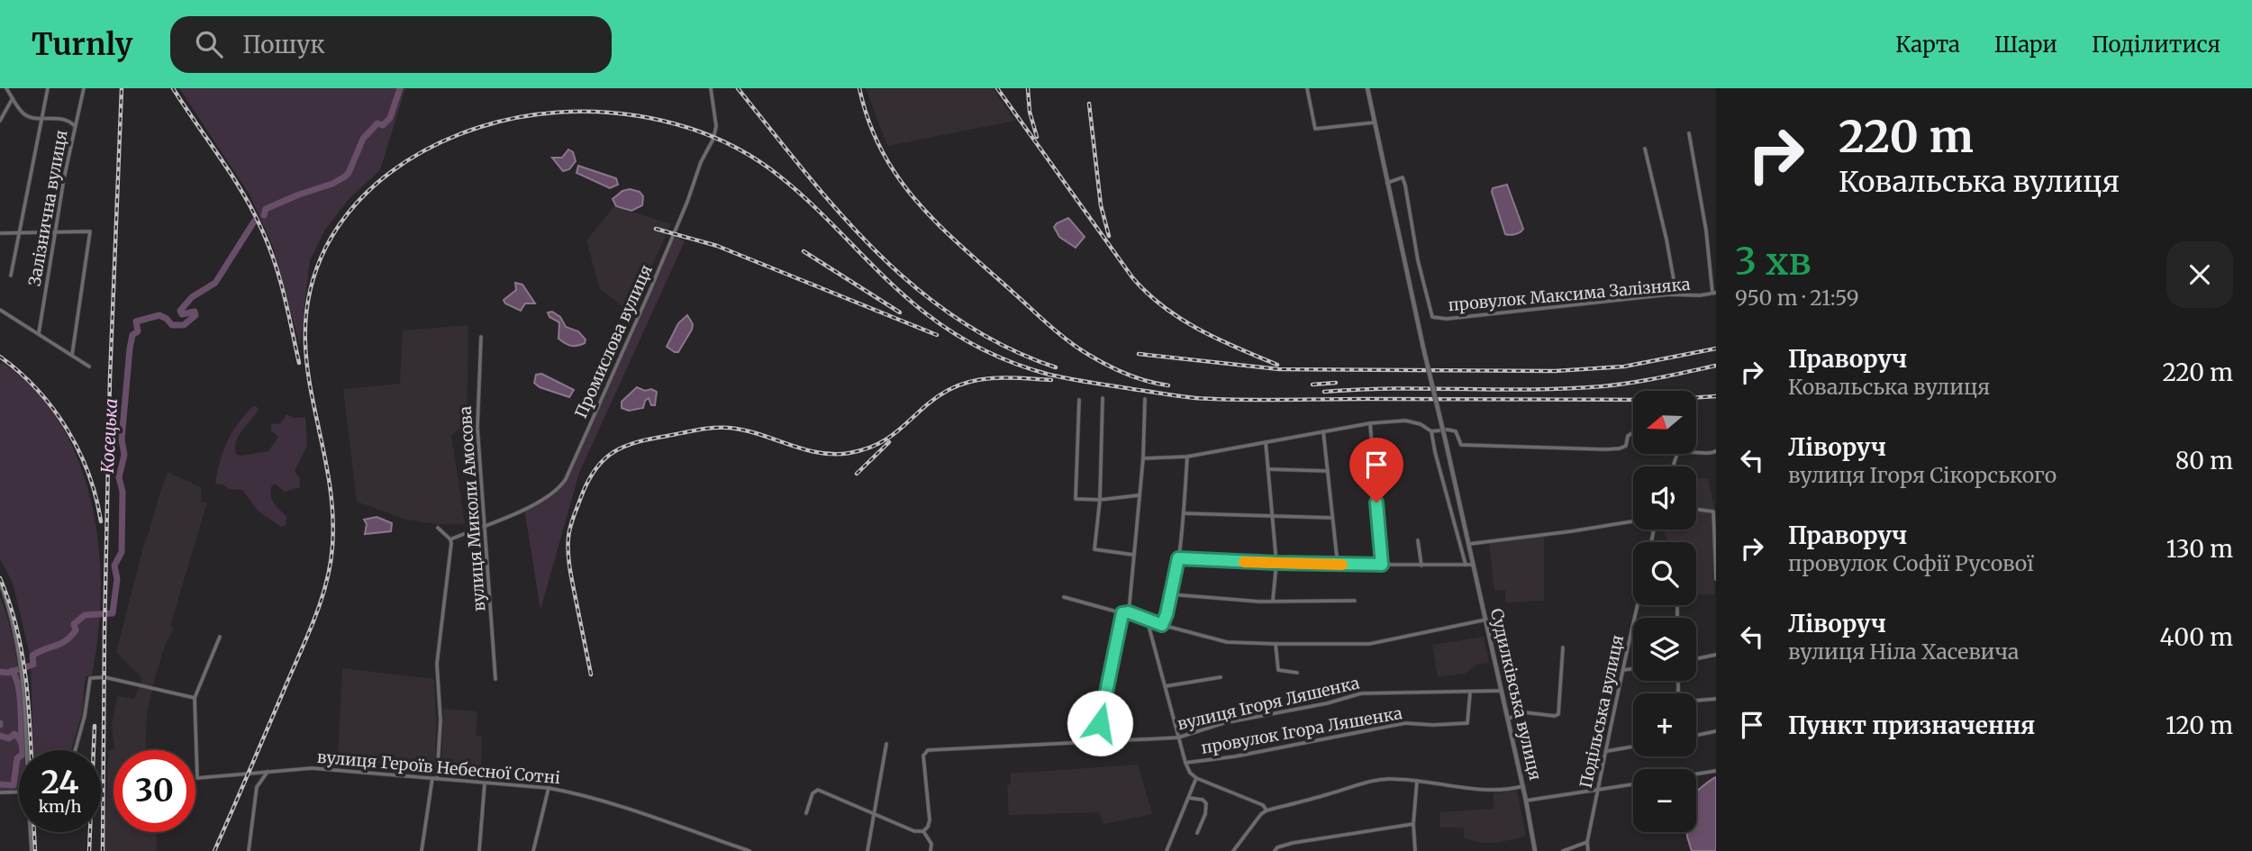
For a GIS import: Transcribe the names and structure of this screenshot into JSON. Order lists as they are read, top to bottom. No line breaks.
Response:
{"streets":{"main road":["Судилківська вулиця"],"street":["Залізнична вулиця","провулок Максима Залізняка","Промислова вулиця","вулиця Миколи Амосова","вулиця Ігоря Ляшенка","Подільська вулиця","провулок Ігора Ляшенка","вулиця Героїв Небесної Сотні"]},"crossings":[["провулок Максима Залізняка","Судилківська вулиця"],["Промислова вулиця","вулиця Миколи Амосова"],["Судилківська вулиця","вулиця Ігоря Ляшенка"],["вулиця Ігоря Ляшенка","провулок Ігора Ляшенка"]],"water":["Косецька"],"north":"left","page":{"header":"Turnly","search":"Пошук","nav":["Карта","Шари","Поділитися"],"turn":["220 m","Ковальська вулиця"],"heading":["3 хв","950 m · 21:59"],"list":[{"name":"Праворуч","note":"Ковальська вулиця","value":"220 m"},{"name":"Ліворуч","note":"вулиця Ігоря Сікорського","value":"80 m"},{"name":"Праворуч","note":"провулок Софії Русової","value":"130 m"},{"name":"Ліворуч","note":"вулиця Ніла Хасевича","value":"400 m"},{"name":"Пункт призначення","value":"120 m"}],"map_buttons":["+","−"],"speed":"24 km/h","limit":"30"}}
